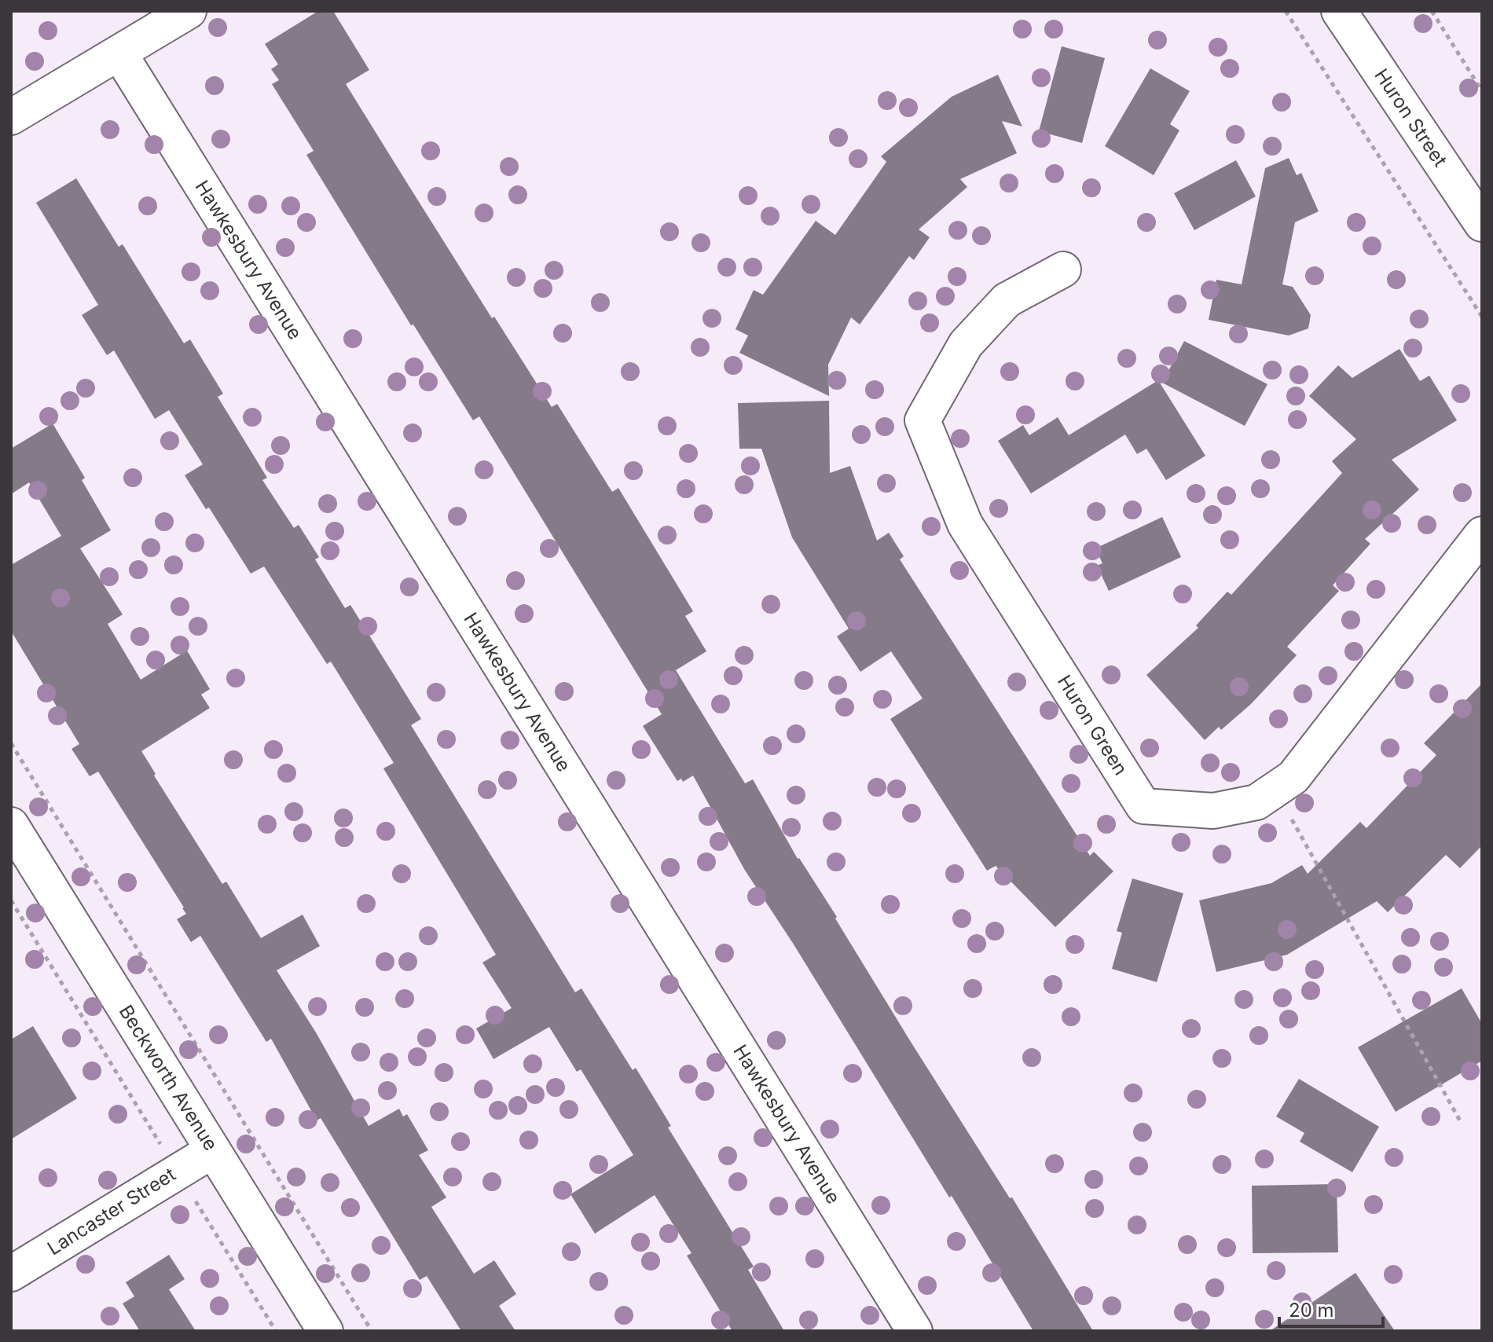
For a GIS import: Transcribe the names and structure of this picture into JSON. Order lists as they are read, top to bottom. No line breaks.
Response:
{"streets":{"street":["Huron Street","Hawkesbury Avenue","Huron Green","Beckworth Avenue","Lancaster Street"]},"crossings":[["Beckworth Avenue","Lancaster Street"]],"scale_bar":"20 m"}
